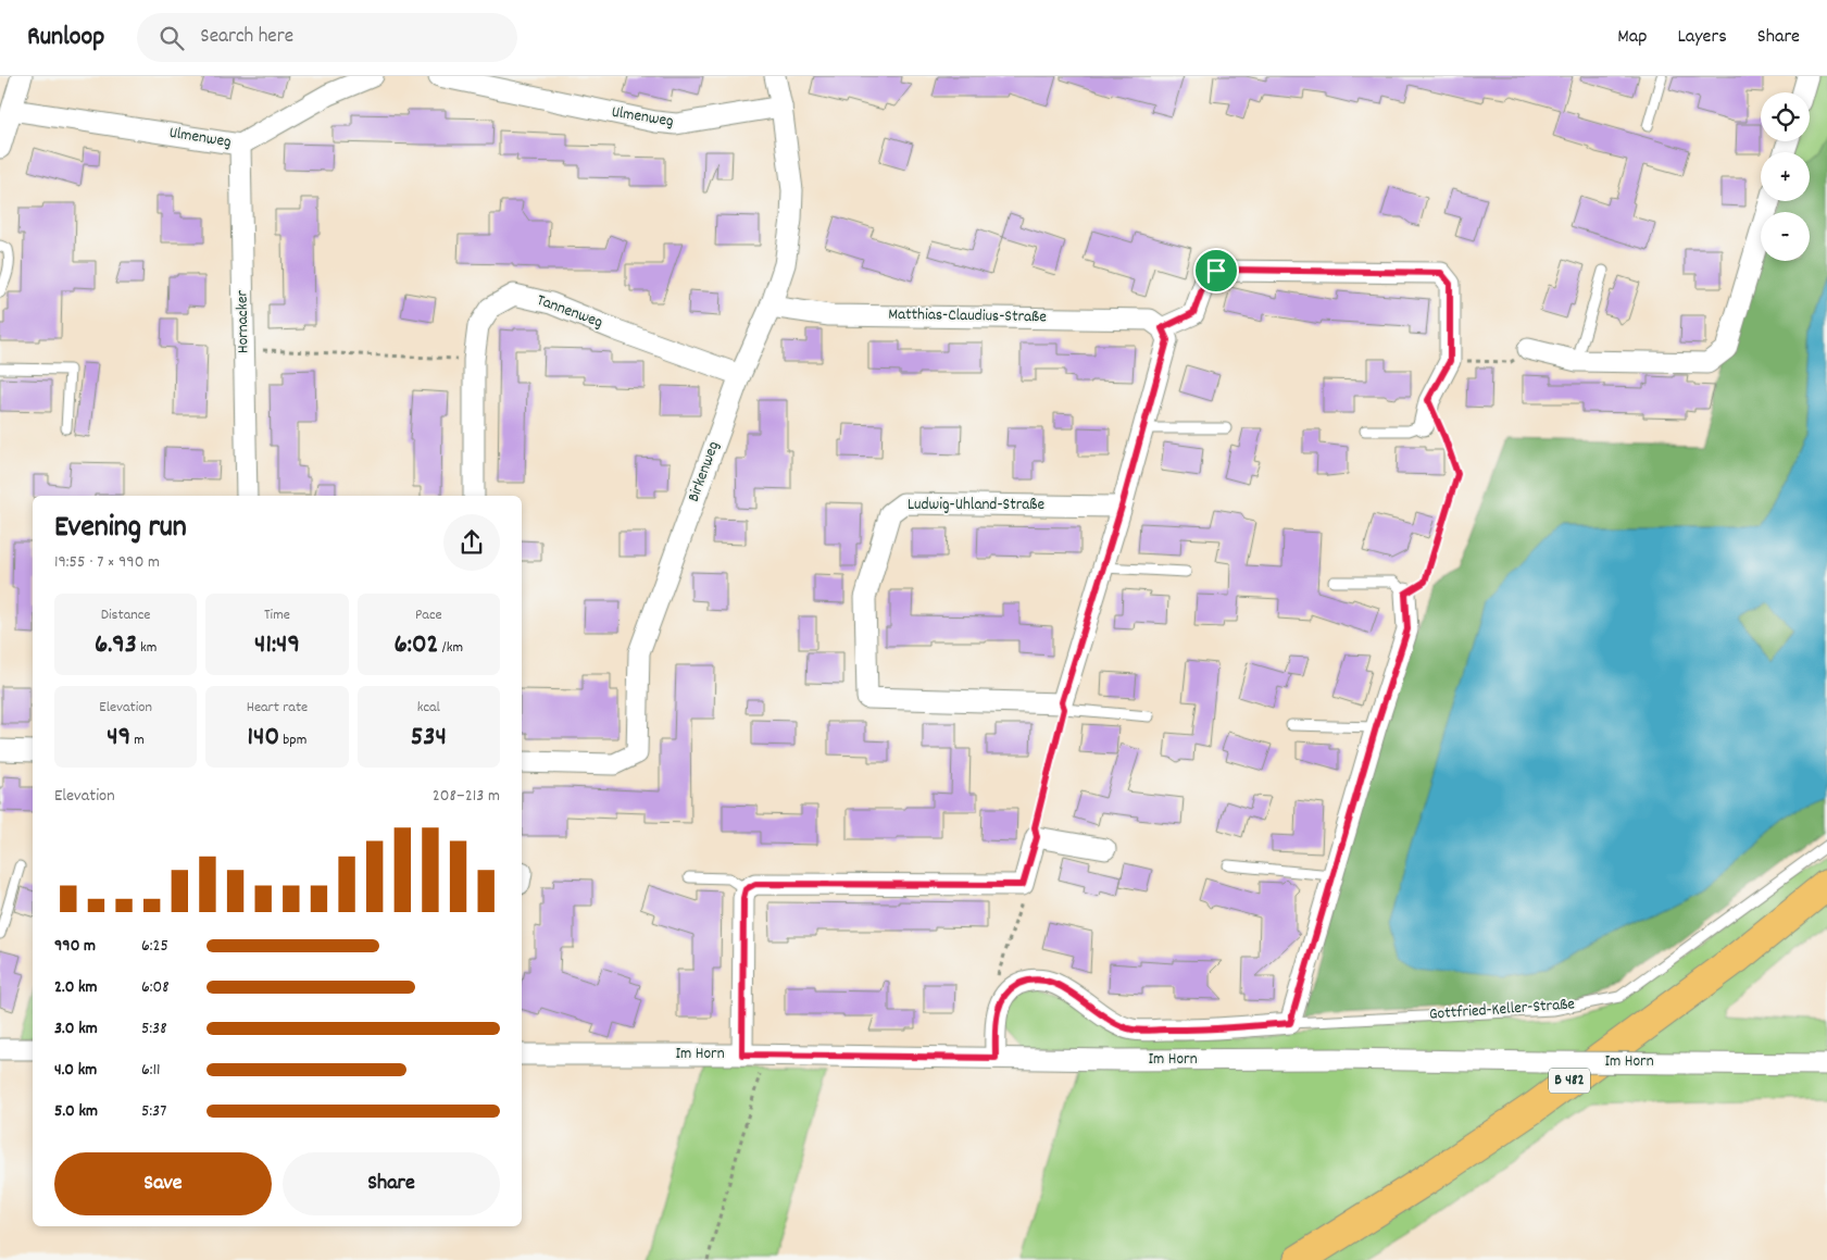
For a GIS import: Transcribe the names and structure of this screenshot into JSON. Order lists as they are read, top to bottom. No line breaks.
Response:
{"streets":{"main road":["B 482"],"street":["Ulmenweg","Tannenweg","Matthias-Claudius-Straße","Hornacker","Birkenweg","Ludwig-Uhland-Straße","Gottfried-Keller-Straße","Im Horn"]},"crossings":[["Ulmenweg","Hornacker"],["Ulmenweg","Birkenweg"],["Tannenweg","Birkenweg"],["Matthias-Claudius-Straße","Birkenweg"]],"page":{"header":"Runloop","search":"Search here","nav":["Map","Layers","Share"],"map_buttons":["+","−"],"heading":["Evening run","19:55 · 7 × 990 m"],"stats":[["Distance","6.93 km"],["Time","41:49"],["Pace","6:02 /km"],["Elevation","49 m"],["Heart rate","140 bpm"],["kcal","534"]],"chart":["Elevation","208–213 m"],"list":[{"name":"990 m","note":"6:25"},{"name":"2.0 km","note":"6:08"},{"name":"3.0 km","note":"5:38"},{"name":"4.0 km","note":"6:11"},{"name":"5.0 km","note":"5:37"}],"buttons":["Save","Share"]}}
